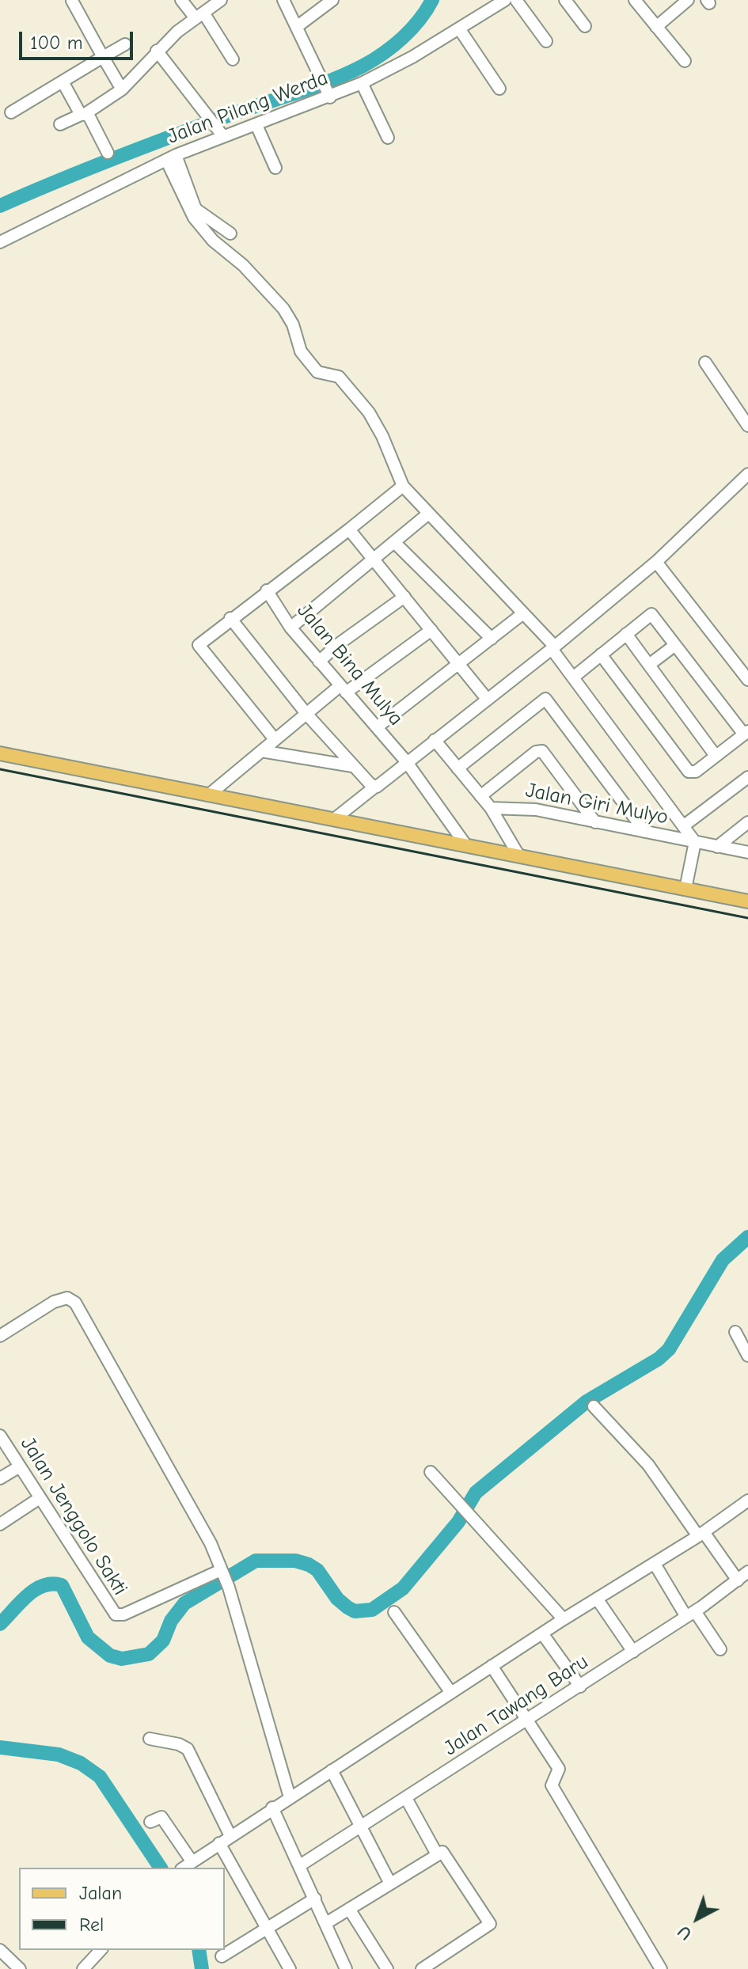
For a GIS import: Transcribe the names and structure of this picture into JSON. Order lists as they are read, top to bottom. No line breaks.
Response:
{"streets":{"street":["Jalan Pilang Werda","Jalan Bina Mulya","Jalan Giri Mulyo","Jalan Jenggolo Sakti","Jalan Tawang Baru"]},"legend":["Jalan","Rel"],"scale_bar":"100 m","north":"bottom left"}
